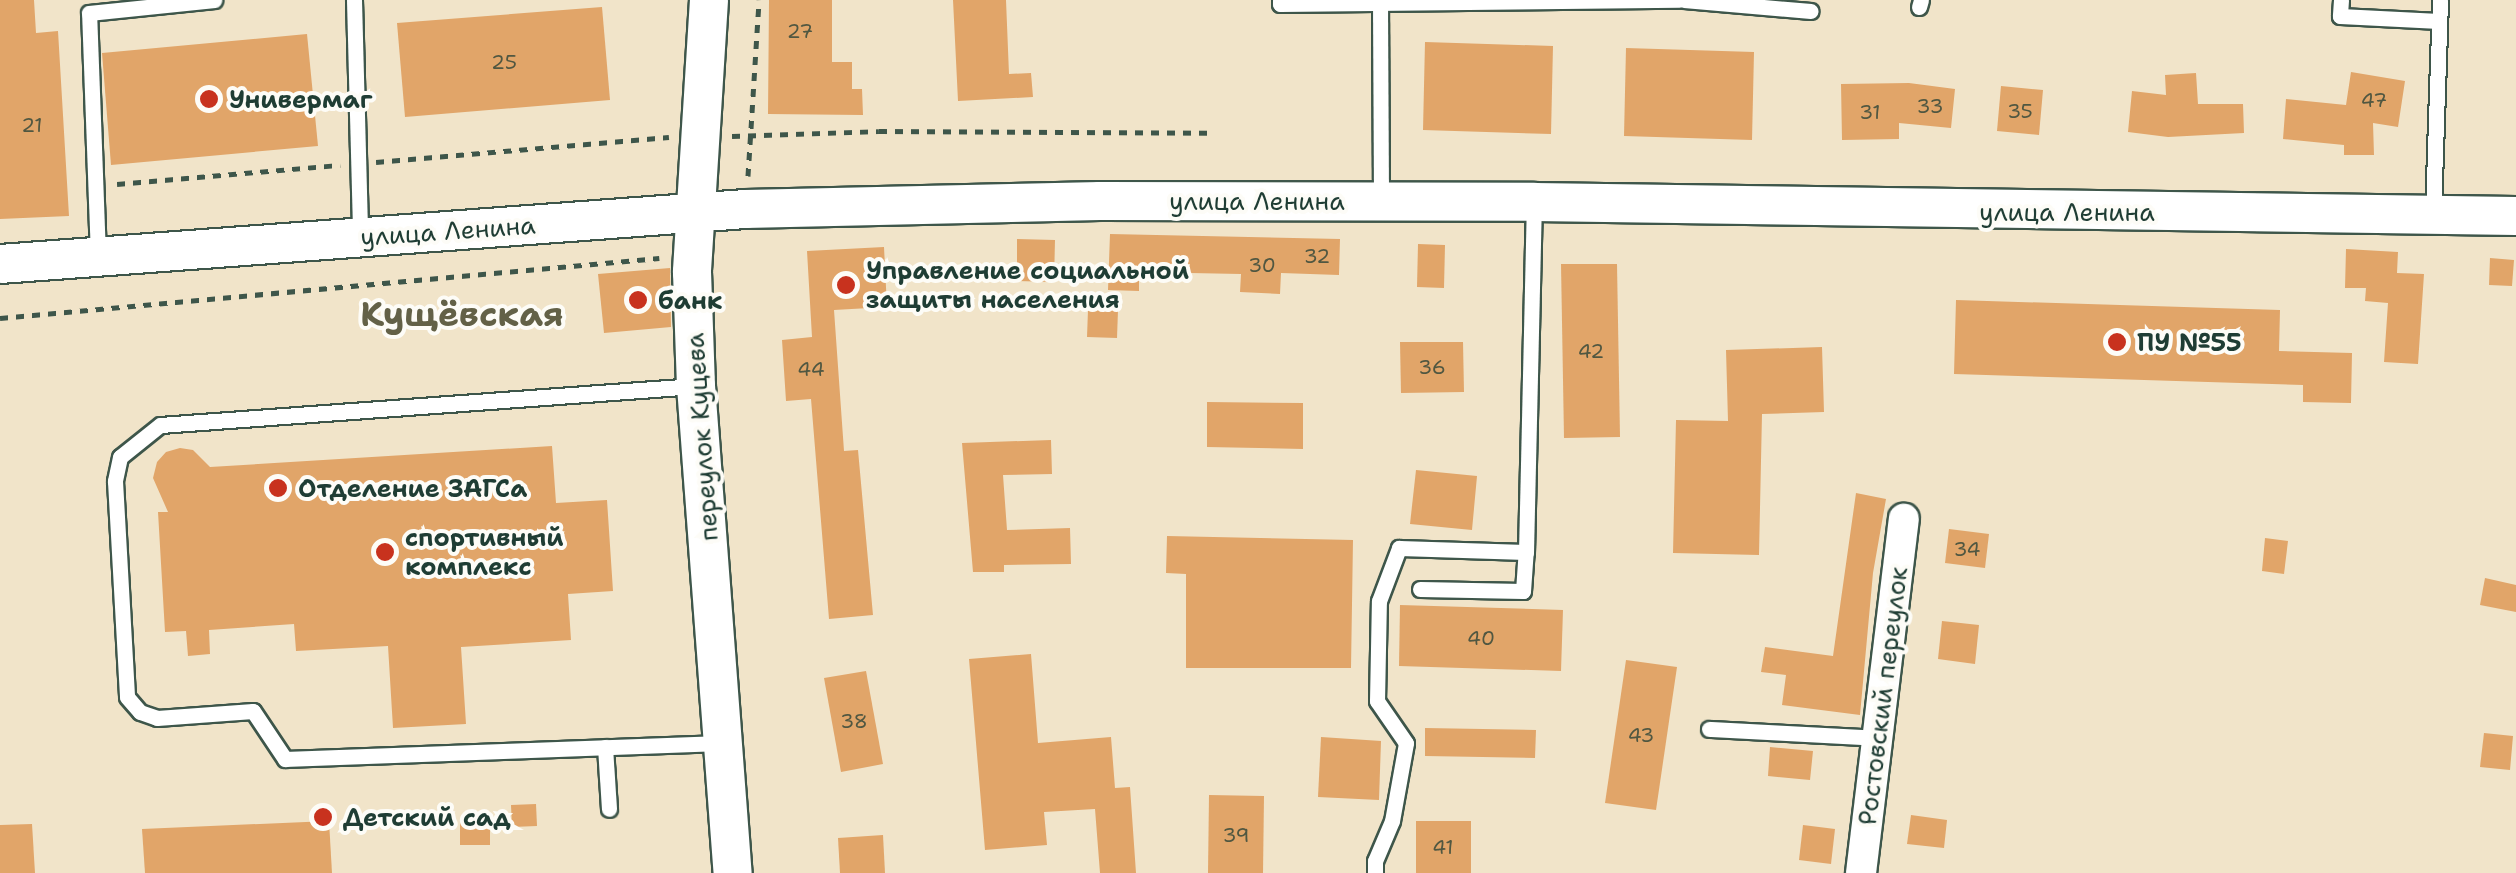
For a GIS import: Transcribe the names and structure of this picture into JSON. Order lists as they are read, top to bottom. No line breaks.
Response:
{"streets":{"street":["улица Ленина","переулок Куцева","Ростовский переулок"]},"crossings":[["улица Ленина","переулок Куцева"]],"districts":["Кущёвская"],"places":["Универмаг","Управление социальной защиты населения","банк","ПУ №55","Отделение ЗАГСа","спортивный комплекс","Детский сад"],"house_numbers":["27","25","47","33","35","31","21","32","30","42","36","44","34","40","38","43","39","41"]}
